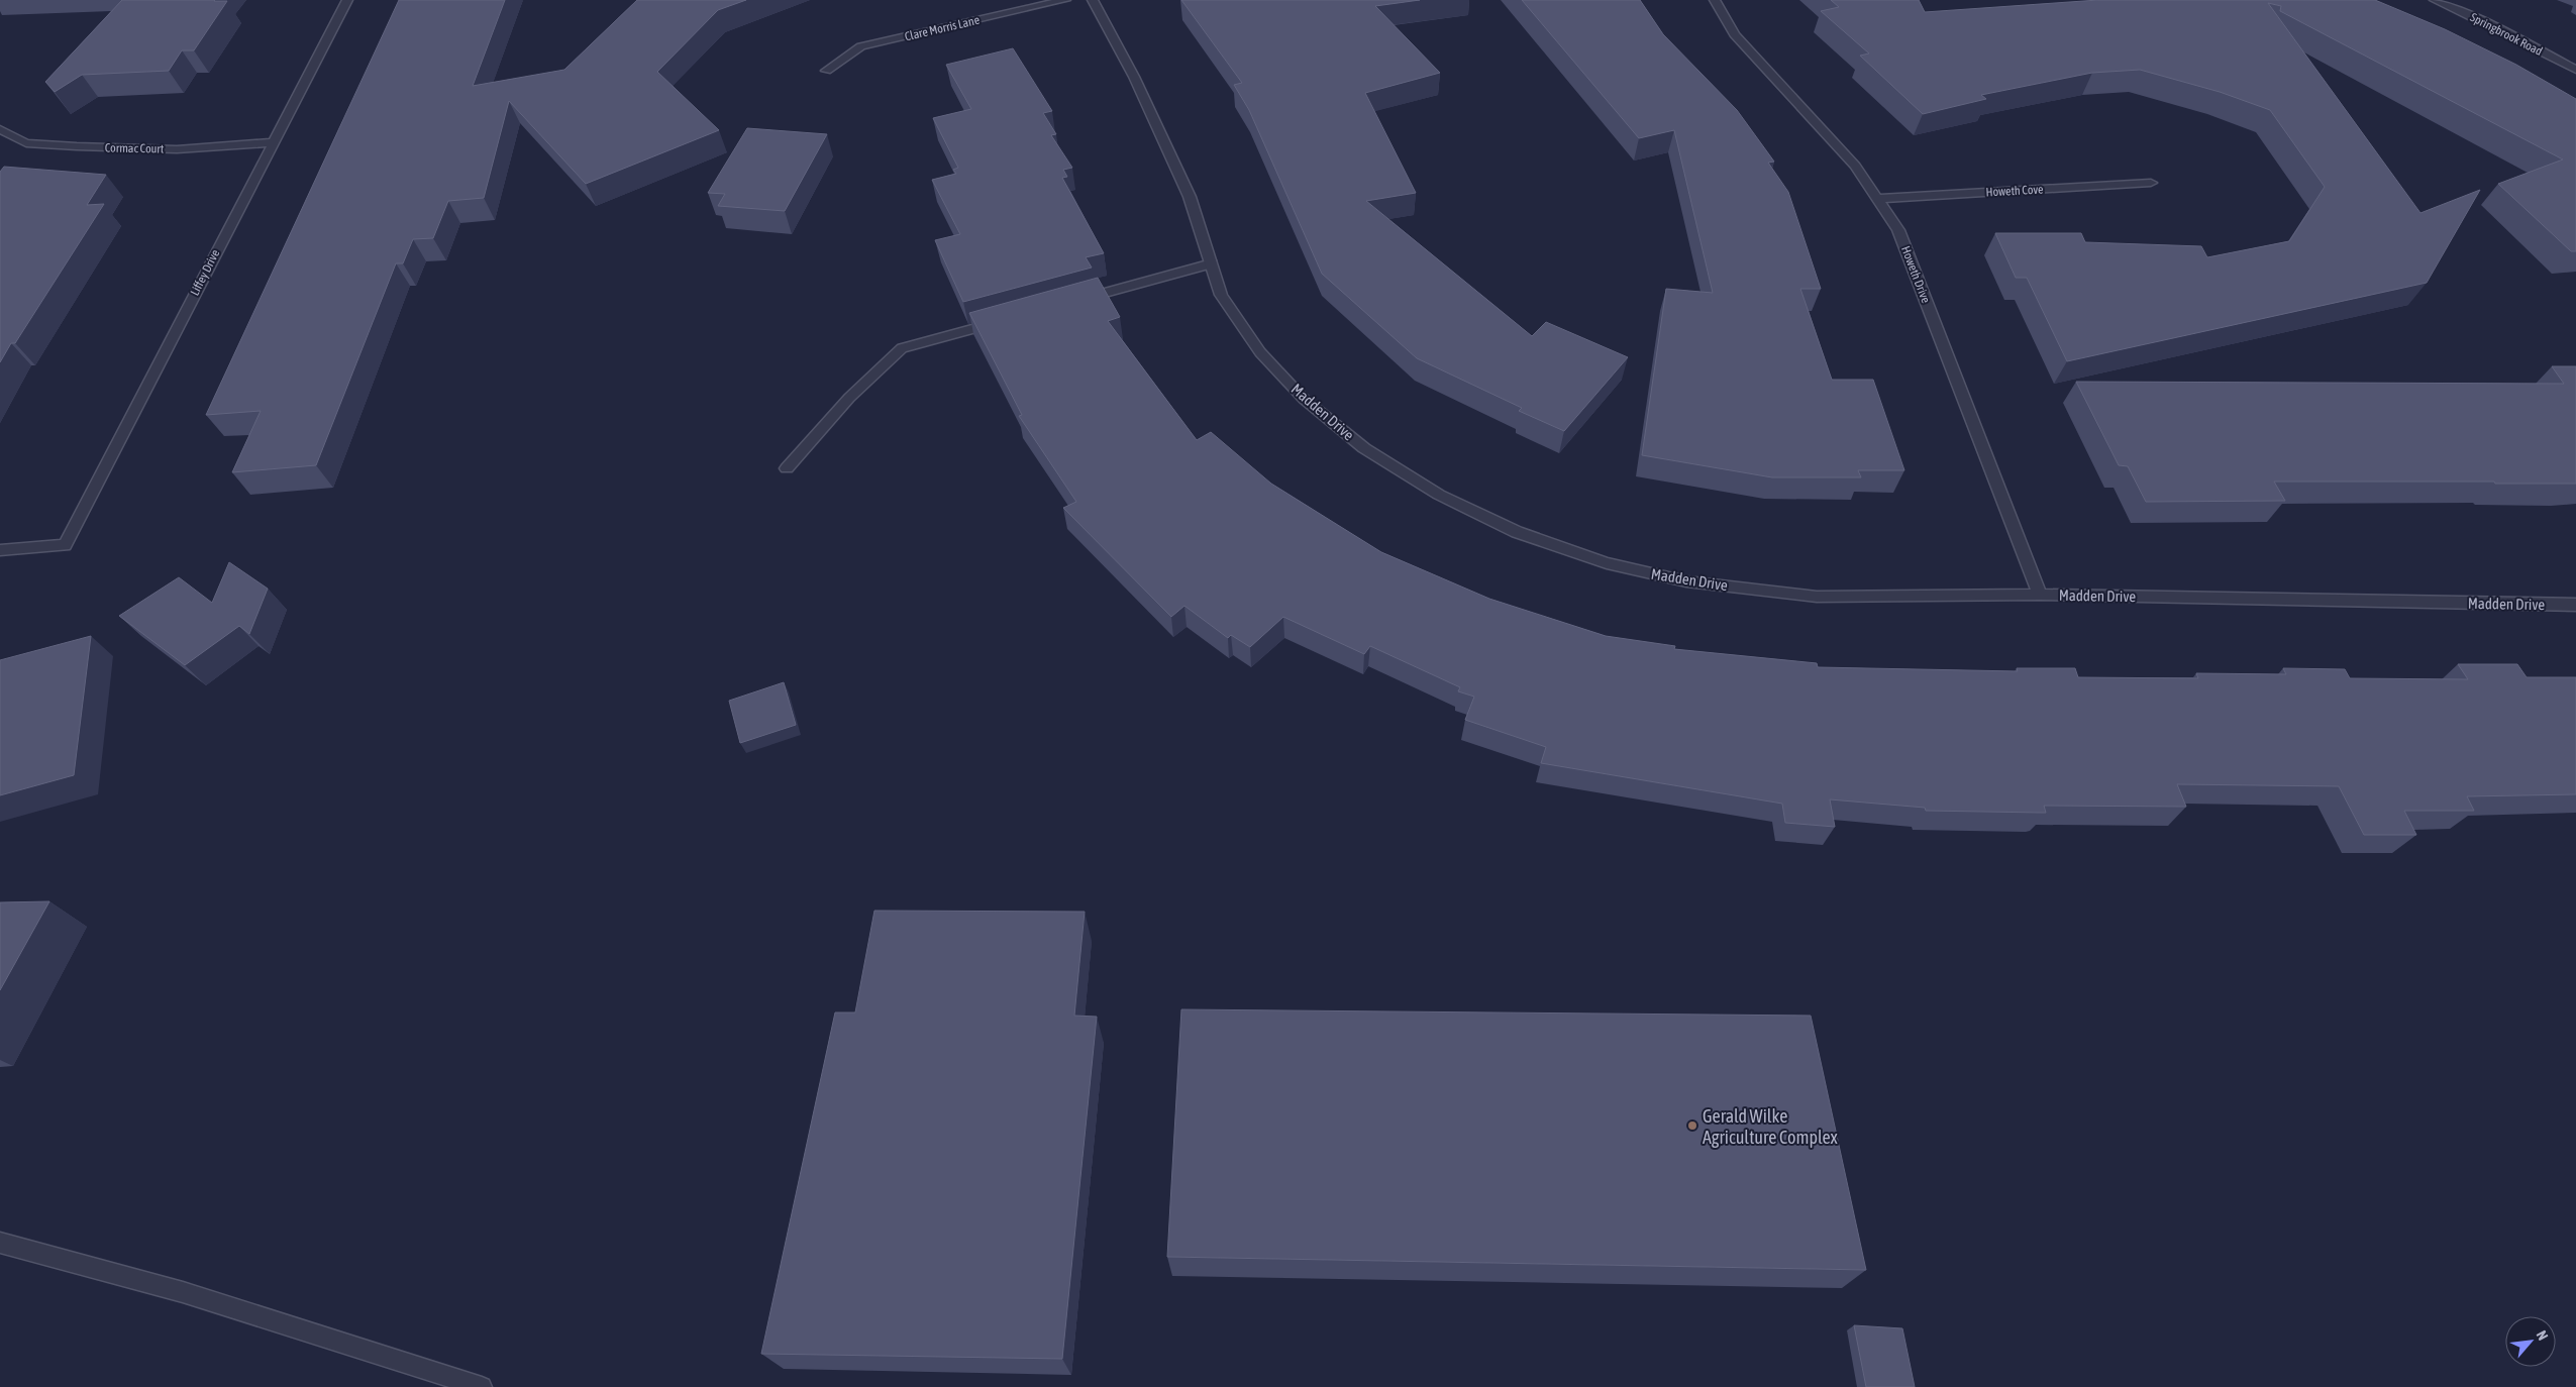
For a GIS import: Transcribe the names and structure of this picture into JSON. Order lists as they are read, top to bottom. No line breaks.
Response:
{"streets":{"street":["Clare Morris Lane","Springbrook Road","Cormac Court","Howeth Cove","Liffey Drive","Howeth Drive","Madden Drive"]},"crossings":[["Cormac Court","Liffey Drive"],["Howeth Cove","Howeth Drive"],["Howeth Drive","Madden Drive"]],"places":["Gerald Wilke Agriculture Complex"],"north":"top right"}
